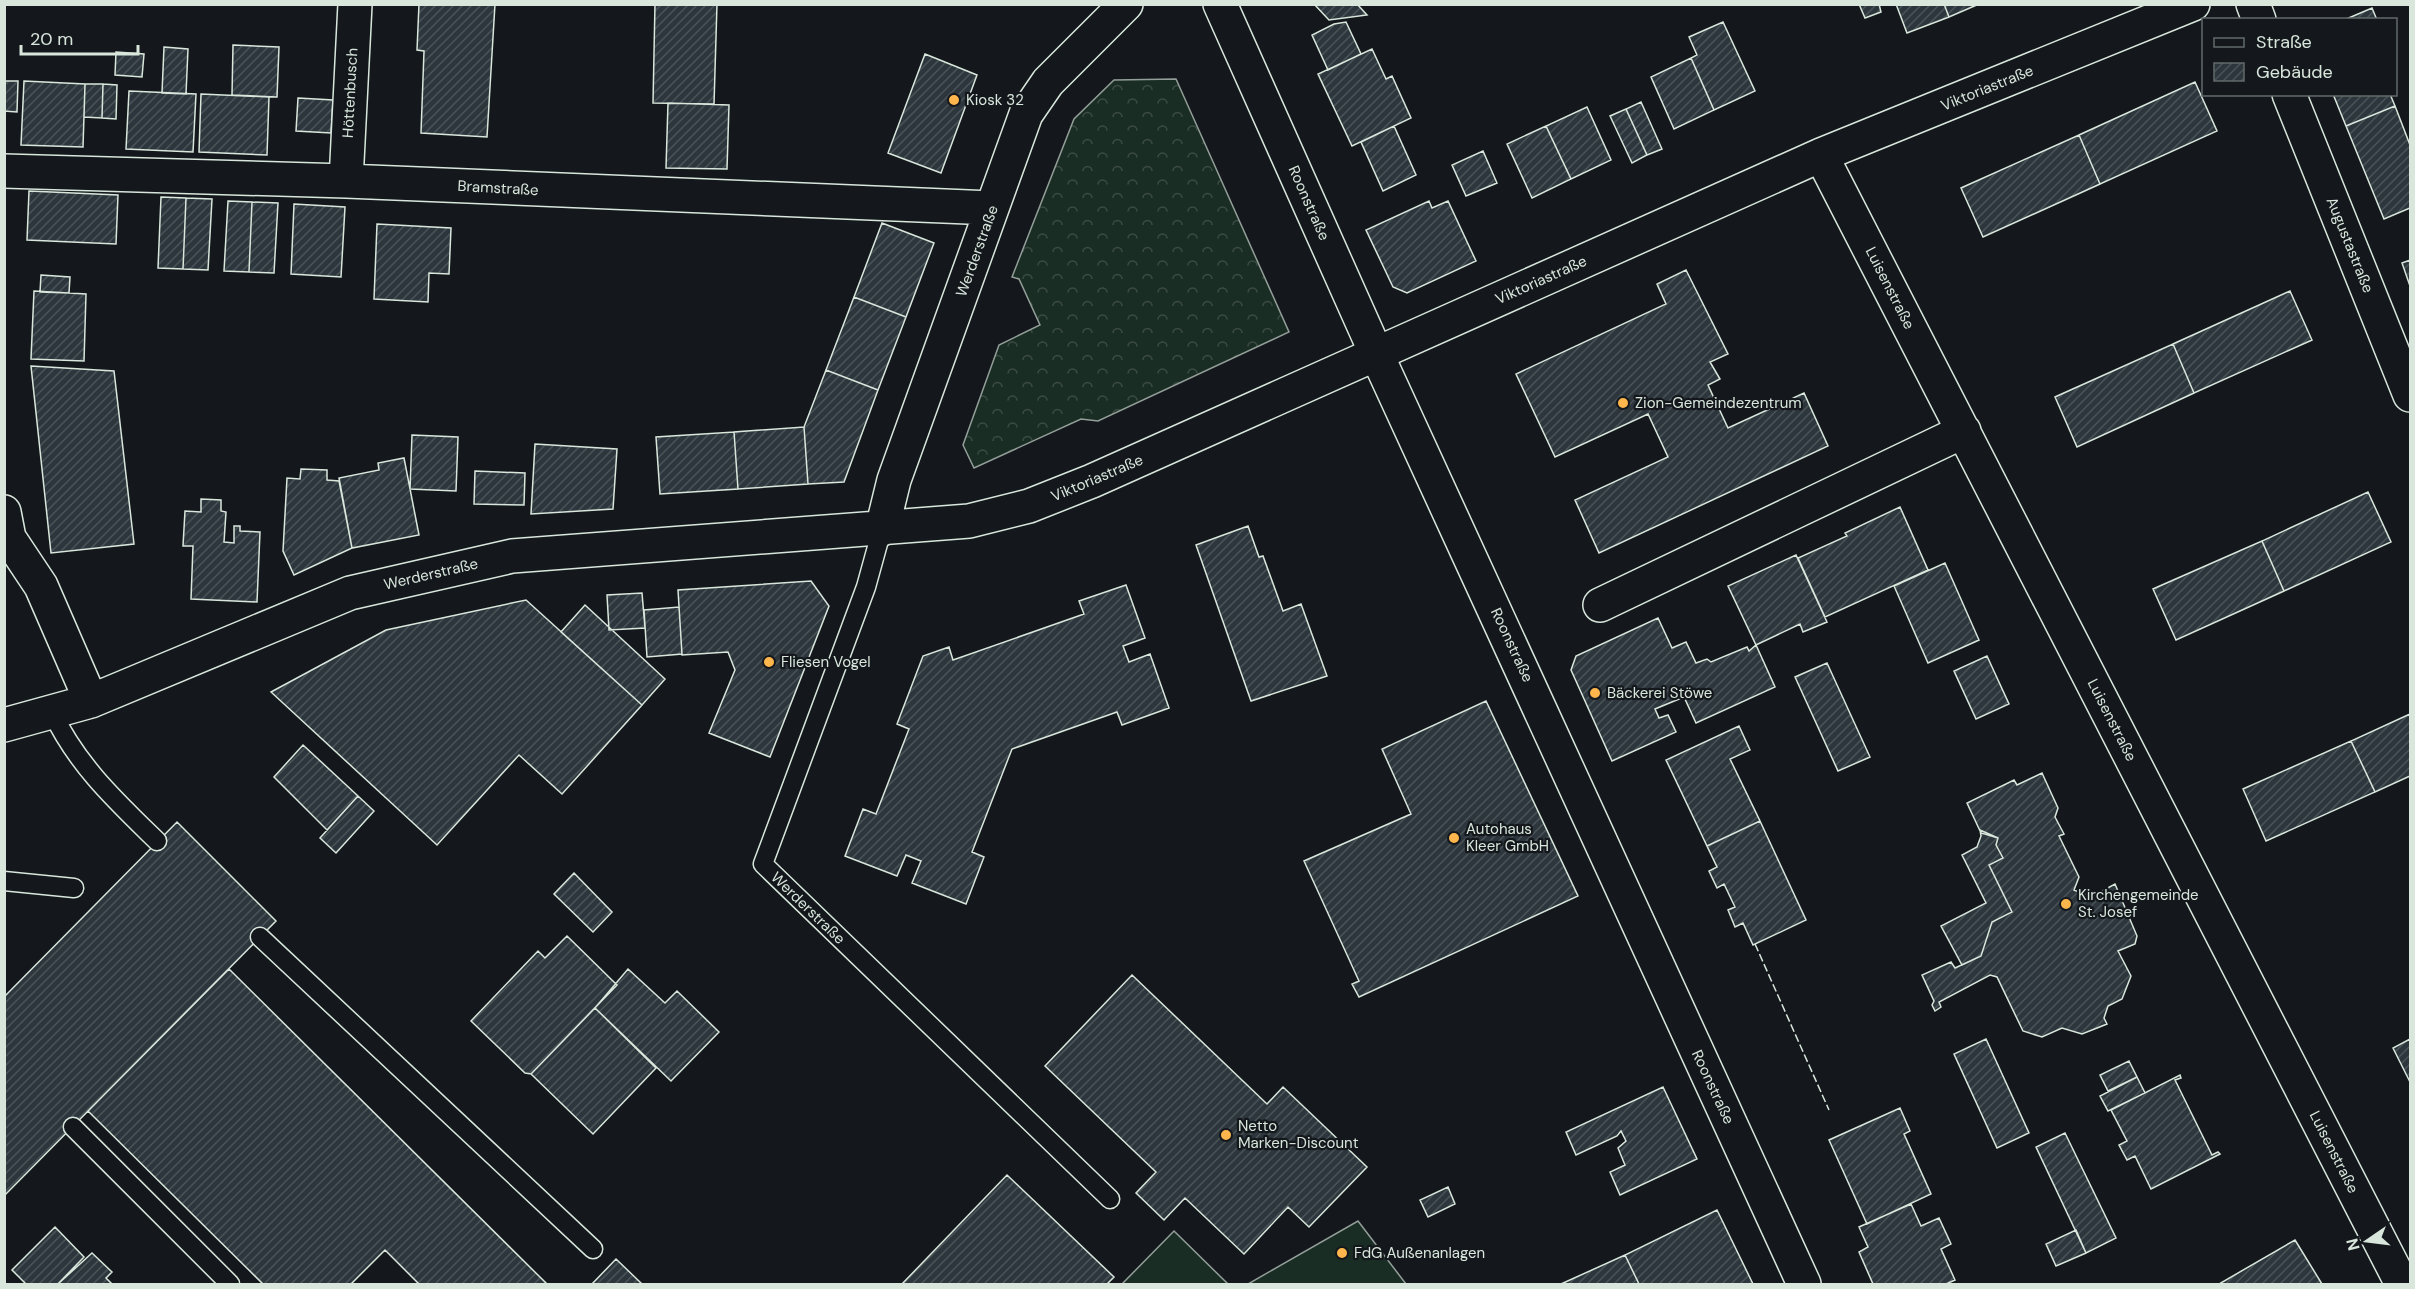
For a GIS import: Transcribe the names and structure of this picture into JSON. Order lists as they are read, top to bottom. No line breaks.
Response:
{"streets":{"street":["Viktoriastraße","Höttenbusch","Bramstraße","Roonstraße","Augustastraße","Werderstraße","Luisenstraße"]},"crossings":[["Viktoriastraße","Roonstraße"],["Viktoriastraße","Werderstraße"],["Viktoriastraße","Luisenstraße"],["Höttenbusch","Bramstraße"],["Bramstraße","Werderstraße"]],"places":["Kiosk 32","Zion-Gemeindezentrum","Fliesen Vogel","Bäckerei Stöwe","Autohaus Kleer GmbH","Kirchengemeinde St. Josef","Netto Marken-Discount","FdG Außenanlagen"],"legend":["Straße","Gebäude"],"scale_bar":"20 m","north":"left"}
